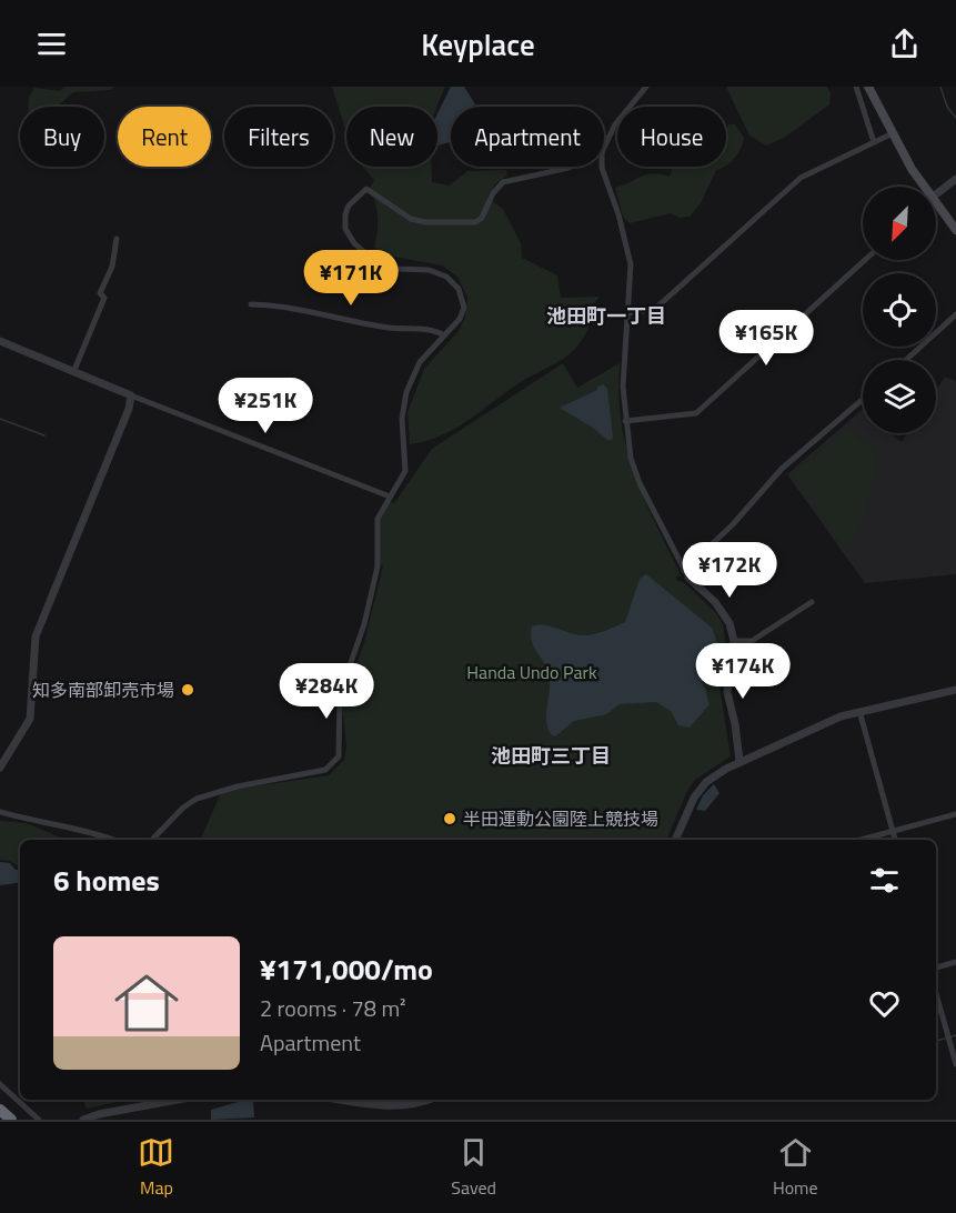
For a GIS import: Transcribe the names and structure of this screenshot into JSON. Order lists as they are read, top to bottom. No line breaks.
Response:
{"districts":["池田町一丁目","池田町三丁目"],"parks":["Handa Undo Park"],"places":["知多南部卸売市場","半田運動公園陸上競技場"],"north":"bottom left","page":{"header":"Keyplace","chip":["Buy","Rent","Filters","New","Apartment","House"],"price":["¥171K","¥165K","¥251K","¥172K","¥174K","¥284K"],"heading":"6 homes","list":[{"name":"¥171,000/mo","note":"2 rooms · 78 m² · Apartment"}],"tabs":["Map","Saved","Home"]}}
